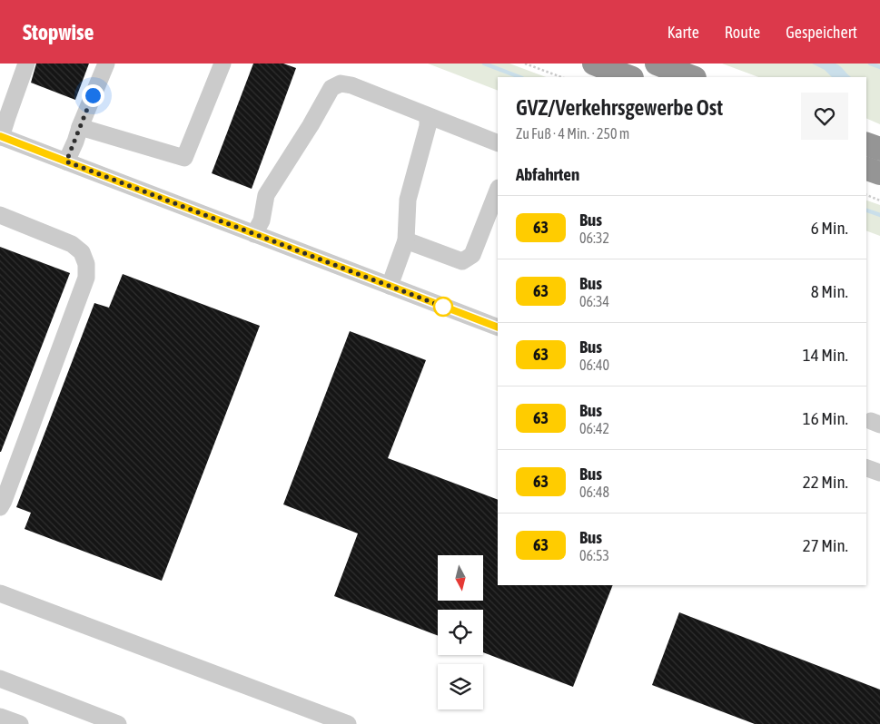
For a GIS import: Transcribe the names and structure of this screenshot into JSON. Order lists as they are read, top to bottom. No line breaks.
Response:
{"lines":["bus line 63"],"north":"bottom","page":{"header":"Stopwise","nav":["Karte","Route","Gespeichert"],"heading":[["GVZ/Verkehrsgewerbe Ost","Zu Fuß · 4 Min. · 250 m"],"Abfahrten"],"list":[{"mark":"63","name":"Bus","note":"06:32","value":"6 Min."},{"mark":"63","name":"Bus","note":"06:34","value":"8 Min."},{"mark":"63","name":"Bus","note":"06:40","value":"14 Min."},{"mark":"63","name":"Bus","note":"06:42","value":"16 Min."},{"mark":"63","name":"Bus","note":"06:48","value":"22 Min."},{"mark":"63","name":"Bus","note":"06:53","value":"27 Min."}]}}
